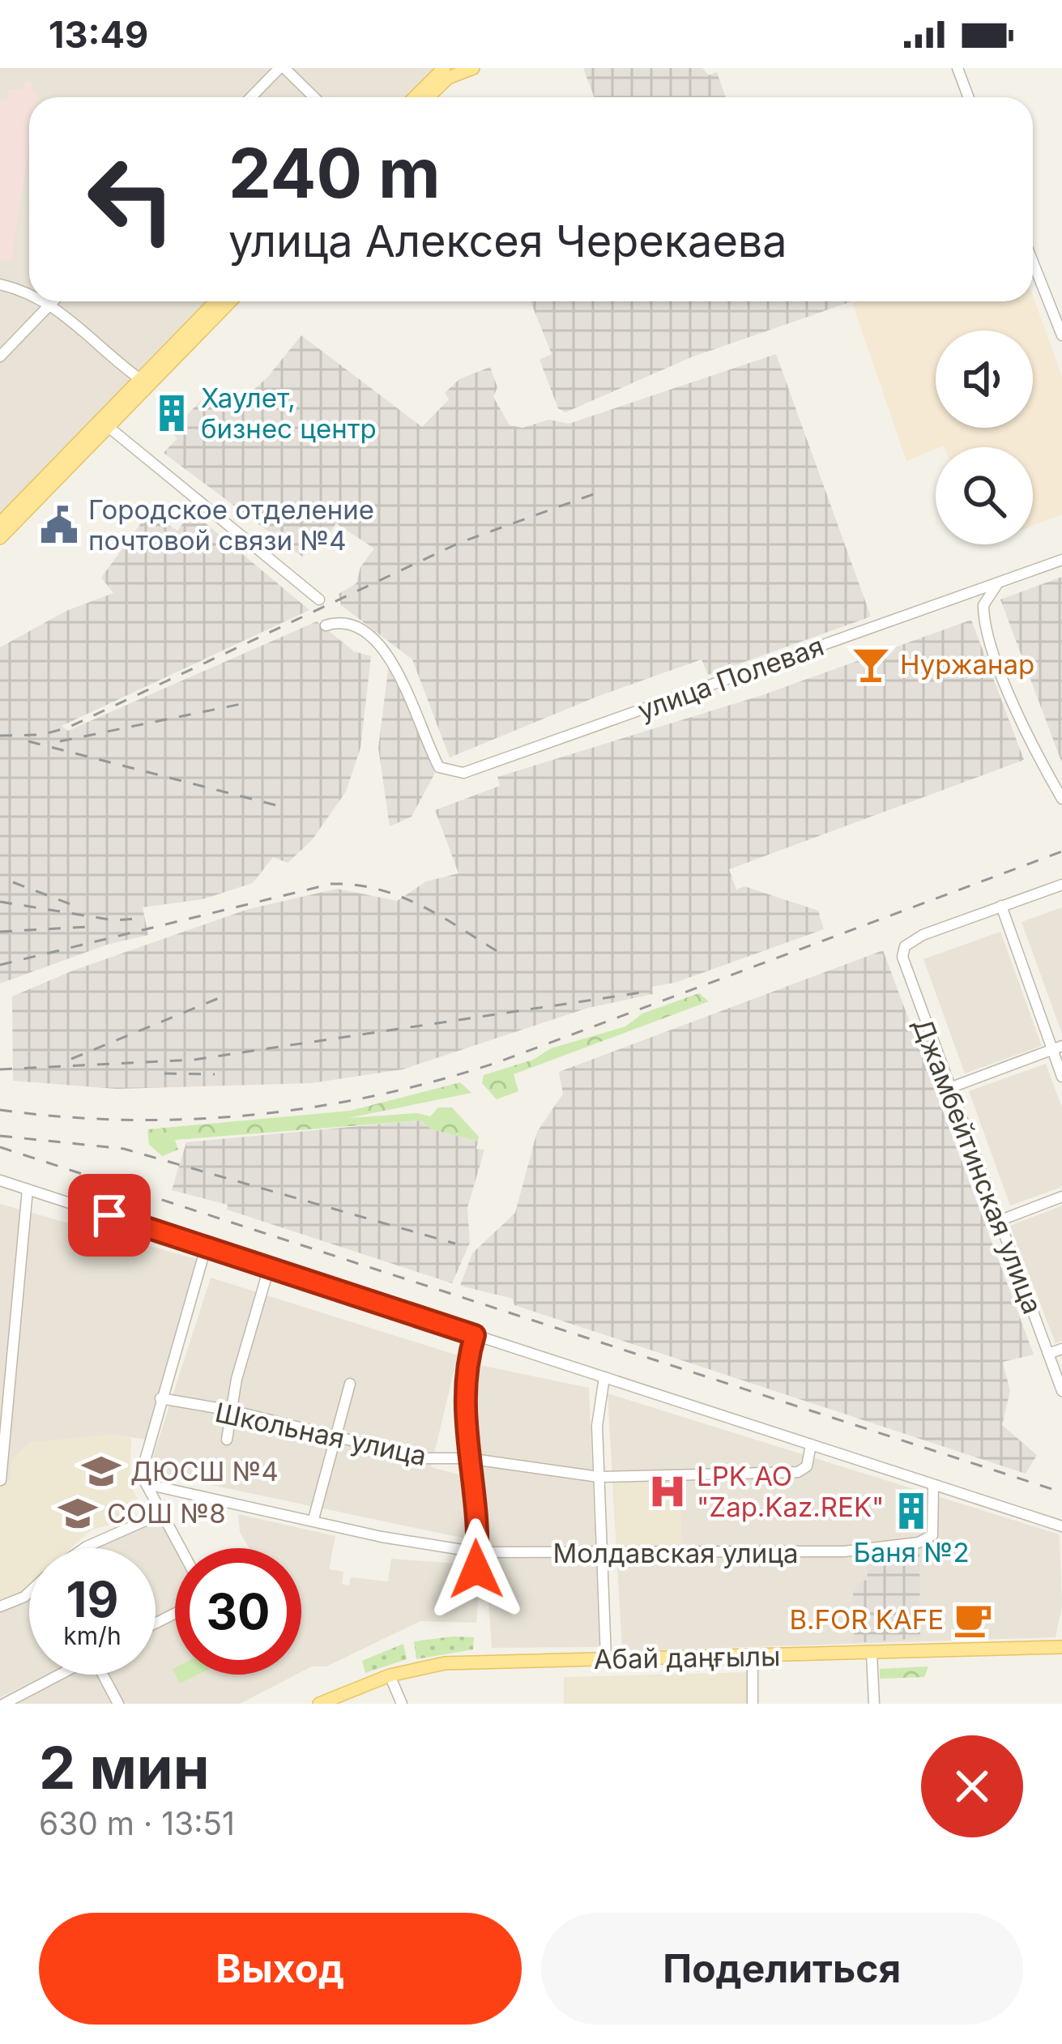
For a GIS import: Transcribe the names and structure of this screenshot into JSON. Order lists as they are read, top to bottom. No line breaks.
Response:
{"streets":{"main road":["Абай даңғылы"],"street":["улица Полевая","Джамбейтинская улица","Школьная улица","Молдавская улица"]},"places":{"building":["Хаулет, бизнес центр","Баня №2"],"public building":["Городское отделение почтовой связи №4"],"bar":["Нуржанар"],"school or university":["ДЮСШ №4","СОШ №8"],"hospital":["LPK AO \"Zap.Kaz.REK\""],"cafe":["B.FOR KAFE"]},"page":{"status":"13:49","turn":["240 m","улица Алексея Черекаева"],"speed":"19 km/h","limit":"30","heading":["2 мин","630 m · 13:51"],"buttons":["Выход","Поделиться"]}}
